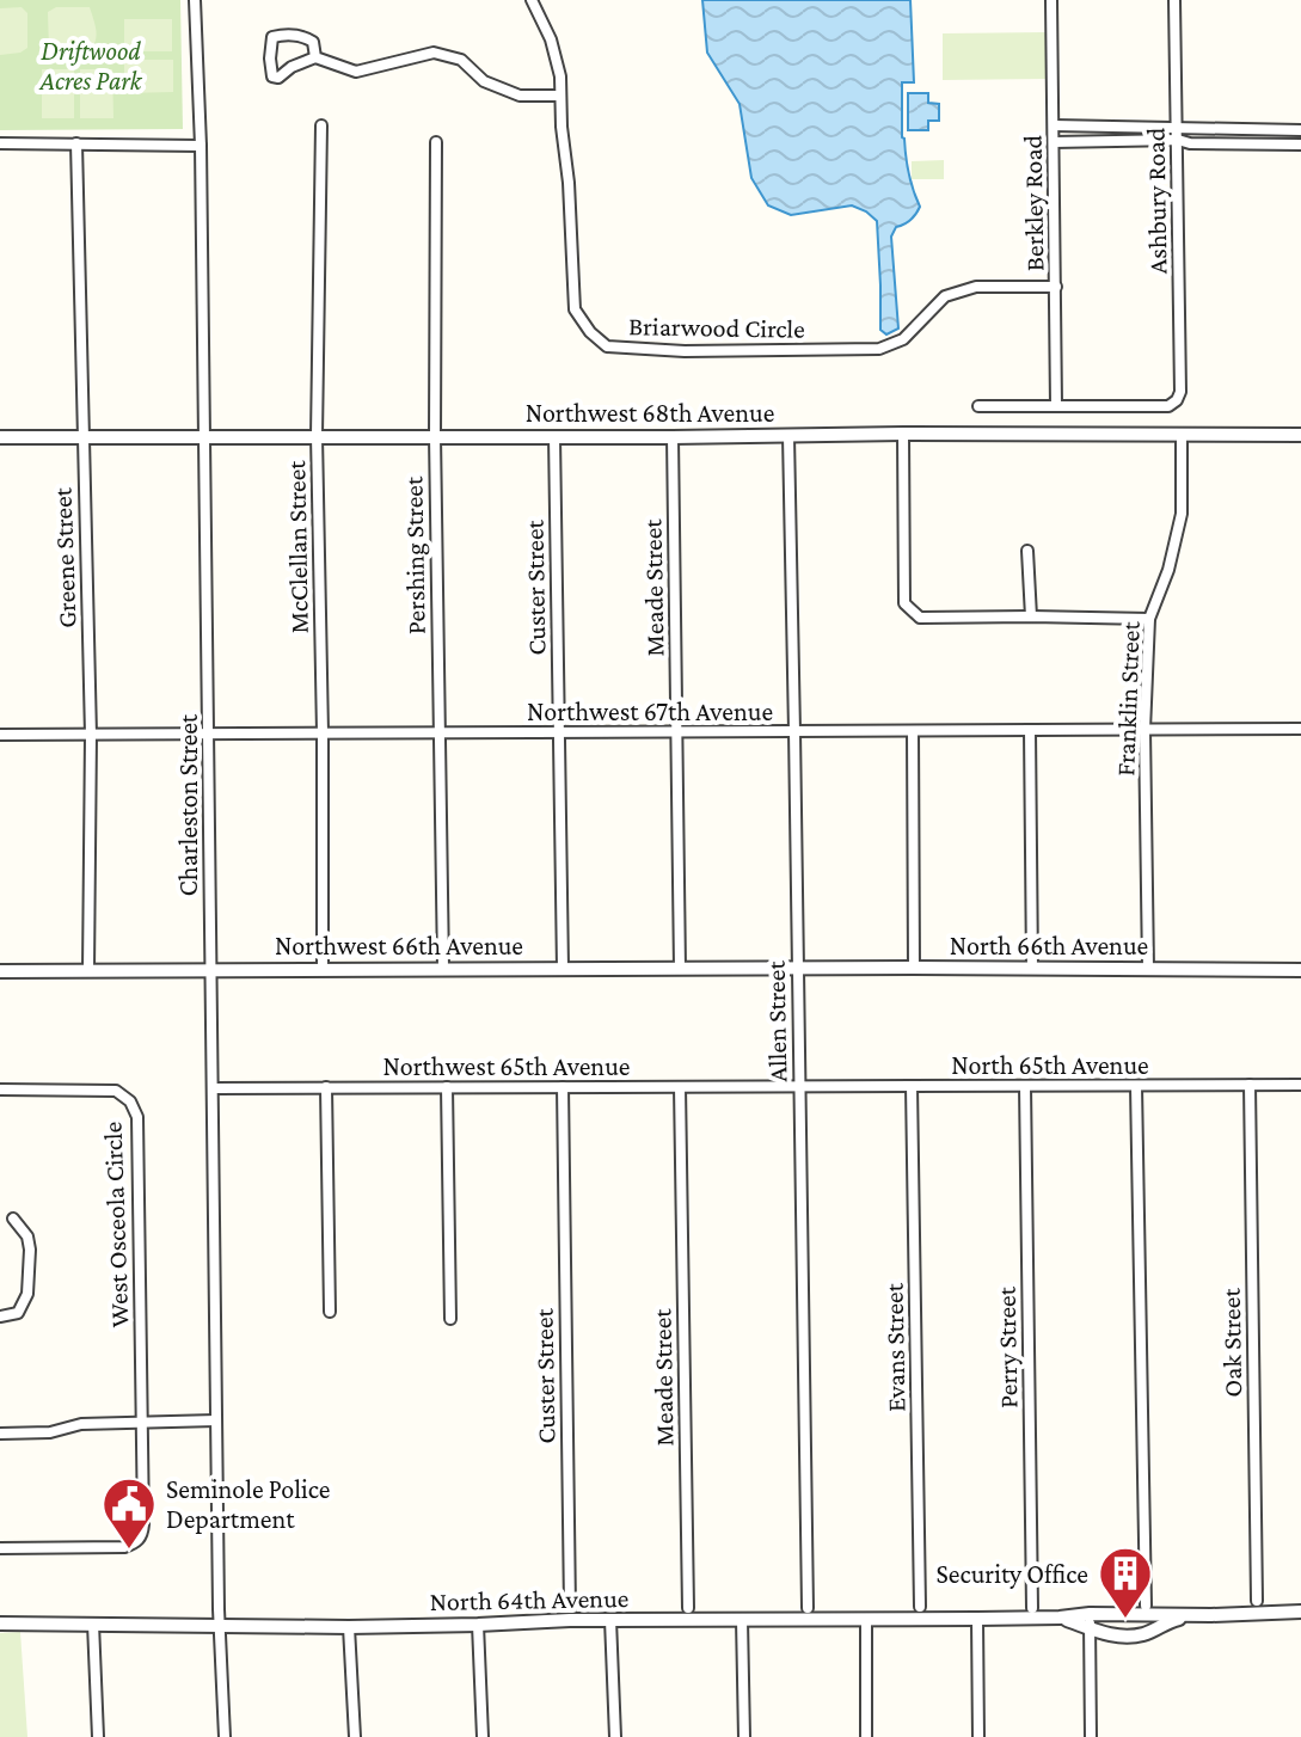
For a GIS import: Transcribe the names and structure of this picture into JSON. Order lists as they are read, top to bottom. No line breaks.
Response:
{"streets":{"street":["Ashbury Road","Berkley Road","Briarwood Circle","Northwest 68th Avenue","McClellan Street","Pershing Street","Greene Street","Custer Street","Meade Street","Franklin Street","Northwest 67th Avenue","Charleston Street","Northwest 66th Avenue","North 66th Avenue","Allen Street","North 65th Avenue","Northwest 65th Avenue","West Osceola Circle","Oak Street","Evans Street","Perry Street","North 64th Avenue"]},"crossings":[["Ashbury Road","Berkley Road"],["Berkley Road","Briarwood Circle"],["Northwest 68th Avenue","McClellan Street"],["Northwest 68th Avenue","Pershing Street"],["Northwest 68th Avenue","Greene Street"],["Northwest 68th Avenue","Custer Street"],["Northwest 68th Avenue","Meade Street"],["Northwest 68th Avenue","Franklin Street"],["Northwest 68th Avenue","Charleston Street"],["Northwest 68th Avenue","Allen Street"],["McClellan Street","Northwest 67th Avenue"],["McClellan Street","Northwest 66th Avenue"],["Pershing Street","Northwest 67th Avenue"],["Pershing Street","Northwest 66th Avenue"],["Greene Street","Northwest 67th Avenue"],["Greene Street","Northwest 66th Avenue"],["Custer Street","Northwest 67th Avenue"],["Custer Street","Northwest 66th Avenue"],["Custer Street","Northwest 65th Avenue"],["Meade Street","Northwest 67th Avenue"],["Meade Street","Northwest 66th Avenue"],["Meade Street","Northwest 65th Avenue"],["Franklin Street","Northwest 67th Avenue"],["Franklin Street","North 66th Avenue"],["Northwest 67th Avenue","Charleston Street"],["Northwest 67th Avenue","Allen Street"],["Charleston Street","Northwest 66th Avenue"],["Charleston Street","Northwest 65th Avenue"],["Charleston Street","North 64th Avenue"],["Northwest 66th Avenue","North 66th Avenue"],["Northwest 66th Avenue","Allen Street"],["North 66th Avenue","Allen Street"],["Allen Street","North 65th Avenue"],["Allen Street","Northwest 65th Avenue"],["North 65th Avenue","Northwest 65th Avenue"],["North 65th Avenue","Oak Street"],["North 65th Avenue","Evans Street"],["North 65th Avenue","Perry Street"]],"parks":["Driftwood Acres Park"],"places":{"public building":["Seminole Police Department"],"building":["Security Office"]}}
